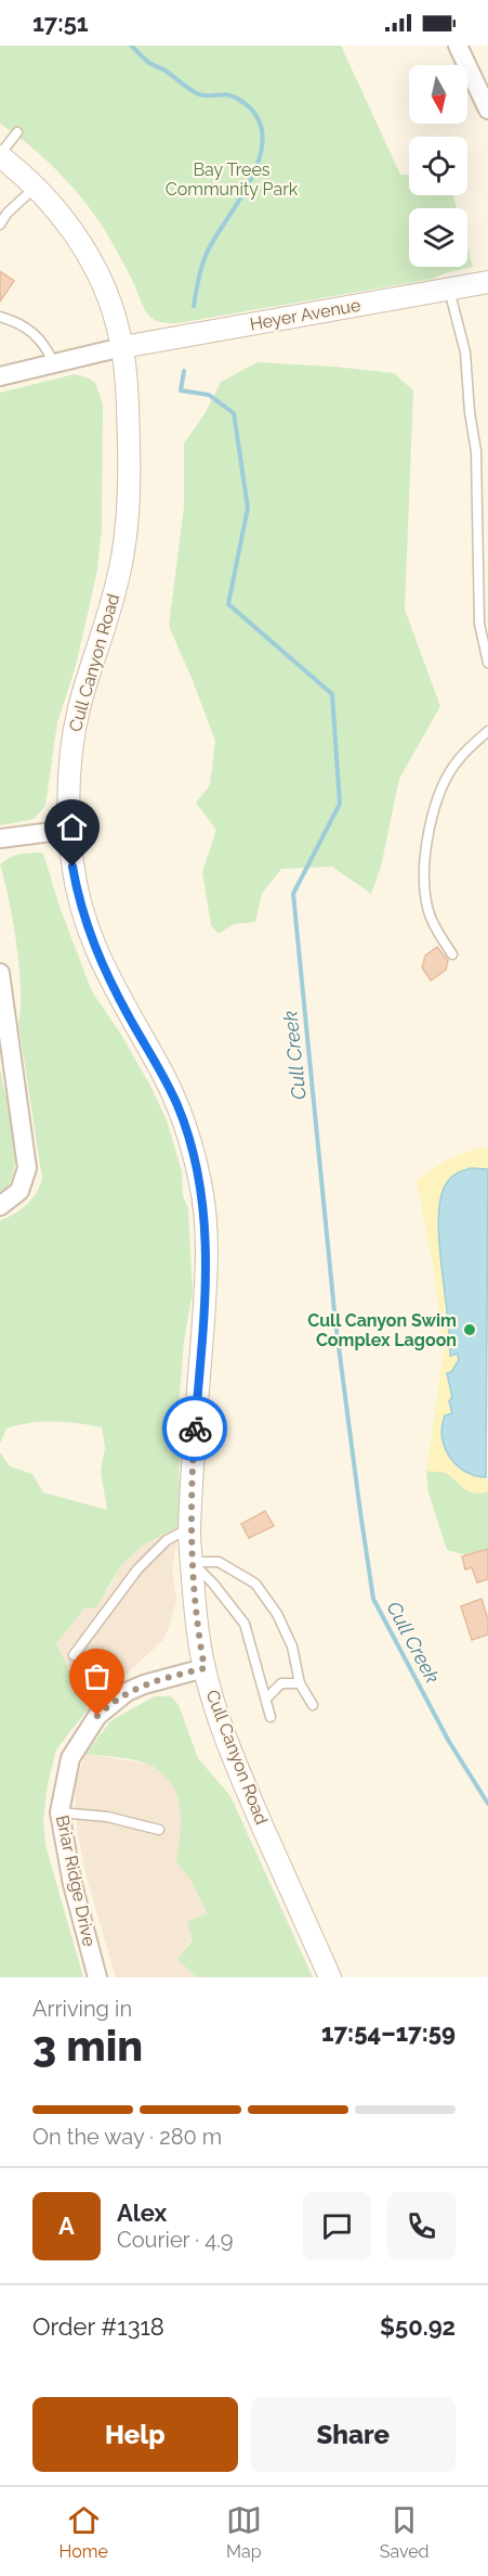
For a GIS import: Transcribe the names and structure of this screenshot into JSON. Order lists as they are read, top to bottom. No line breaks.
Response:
{"streets":{"street":["Heyer Avenue","Cull Canyon Road","Briar Ridge Drive"]},"crossings":[["Heyer Avenue","Cull Canyon Road"],["Cull Canyon Road","Briar Ridge Drive"]],"water":["Cull Creek"],"parks":["Bay Trees Community Park"],"places":["Cull Canyon Swim Complex Lagoon"],"north":"bottom","page":{"status":"17:51","heading":["3 min","Arriving in","17:54–17:59"],"panel":["Alex","Courier · 4.9","Order #1318","$50.92"],"bar":"On the way · 280 m","round":"A","buttons":["Help","Share"],"tabs":["Home","Map","Saved"]}}
